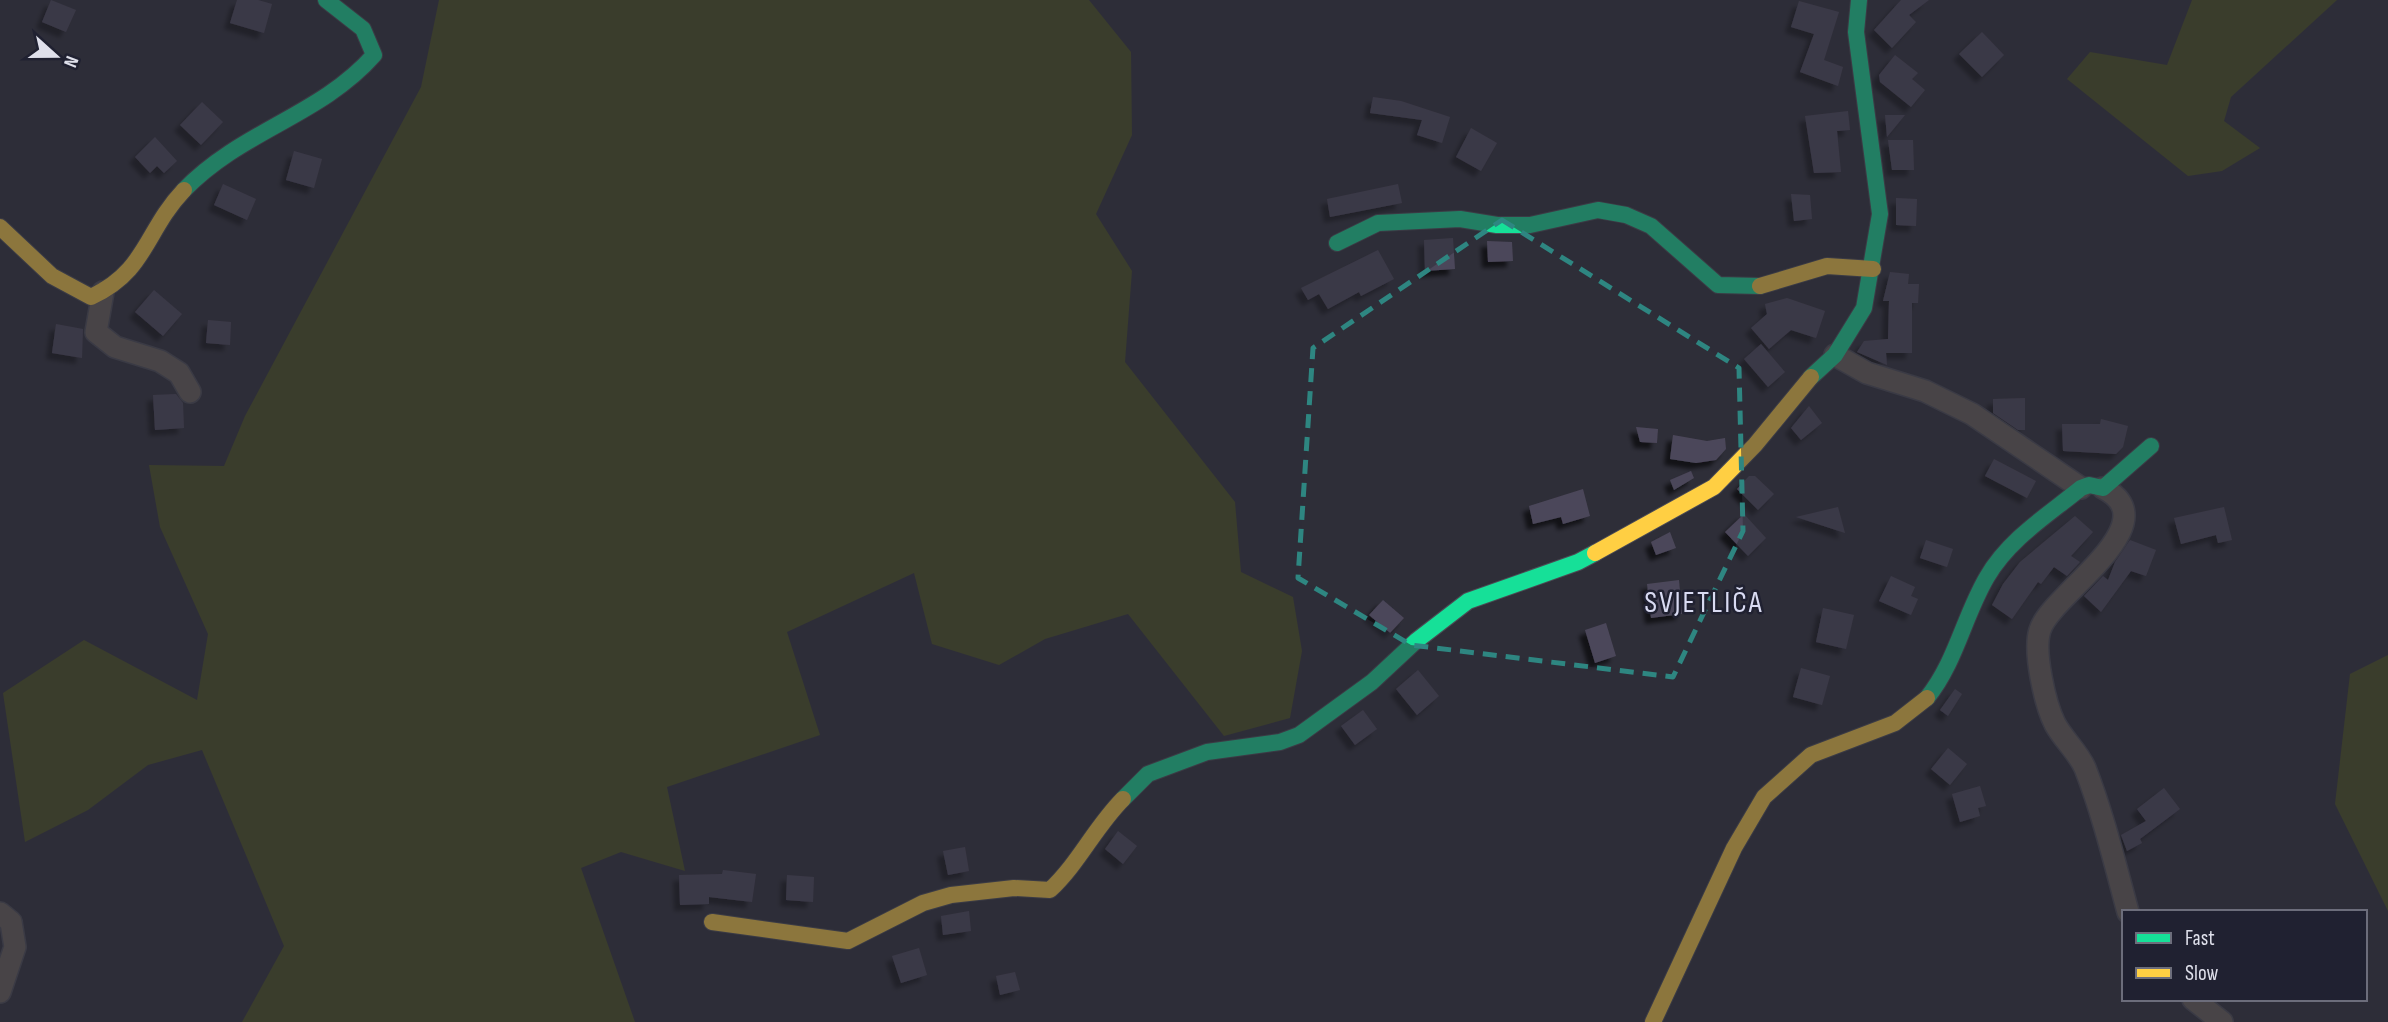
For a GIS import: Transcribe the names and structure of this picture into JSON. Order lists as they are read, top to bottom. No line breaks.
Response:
{"districts":["SVJETLIČA"],"legend":["Fast","Slow"],"north":"right"}
